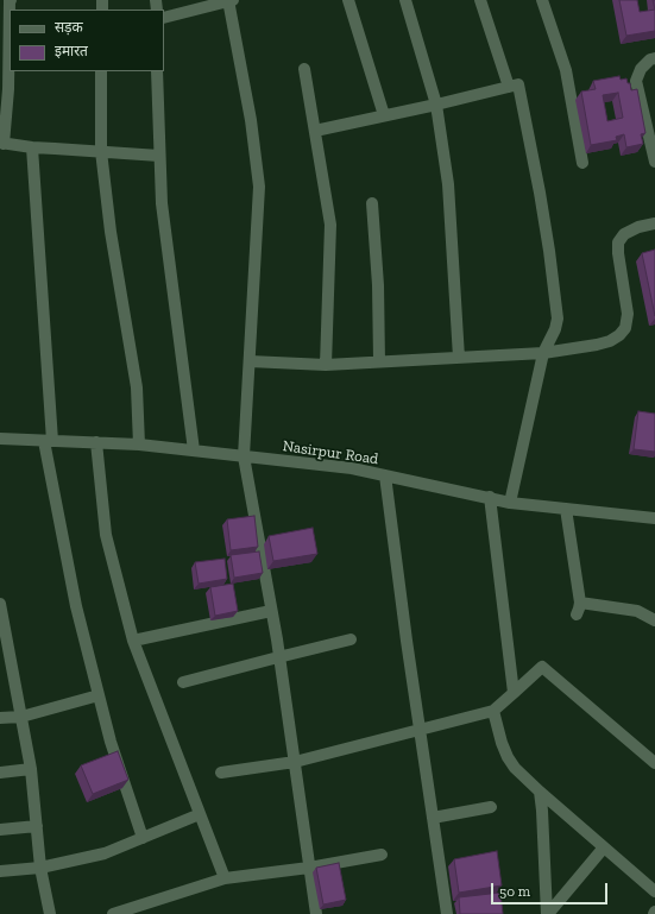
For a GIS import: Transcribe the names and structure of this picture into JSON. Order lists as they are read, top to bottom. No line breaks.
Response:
{"streets":{"street":["Nasirpur Road"]},"legend":["सड़क","इमारत"],"scale_bar":"50 m"}
